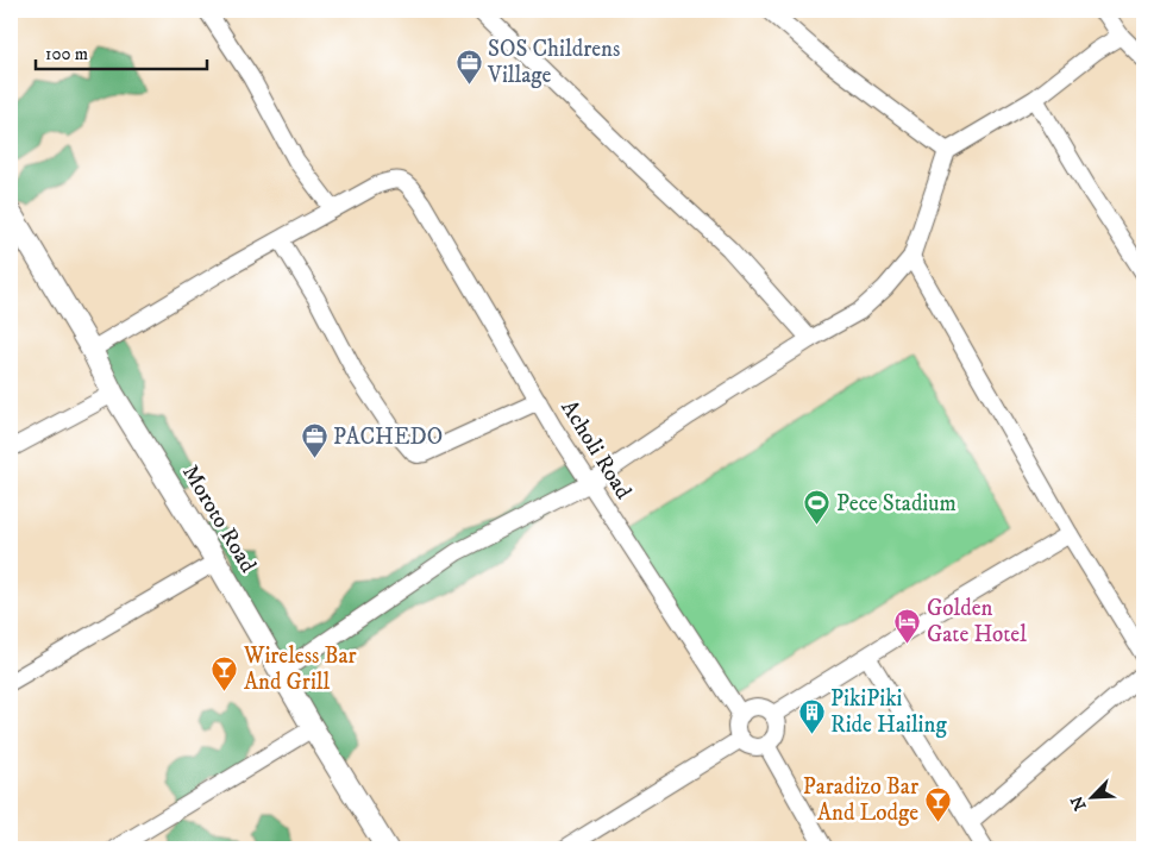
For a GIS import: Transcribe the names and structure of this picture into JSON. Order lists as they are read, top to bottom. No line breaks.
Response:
{"streets":{"main road":["Moroto Road"],"street":["Acholi Road"]},"crossings":[["Acholi Road","Moroto Road"]],"places":{"office":["SOS Childrens Village","PACHEDO"],"sports":["Pece Stadium"],"hotel":["Golden Gate Hotel"],"bar":["Wireless Bar And Grill","Paradizo Bar And Lodge"],"building":["PikiPiki Ride Hailing"]},"scale_bar":"100 m","north":"bottom left"}
